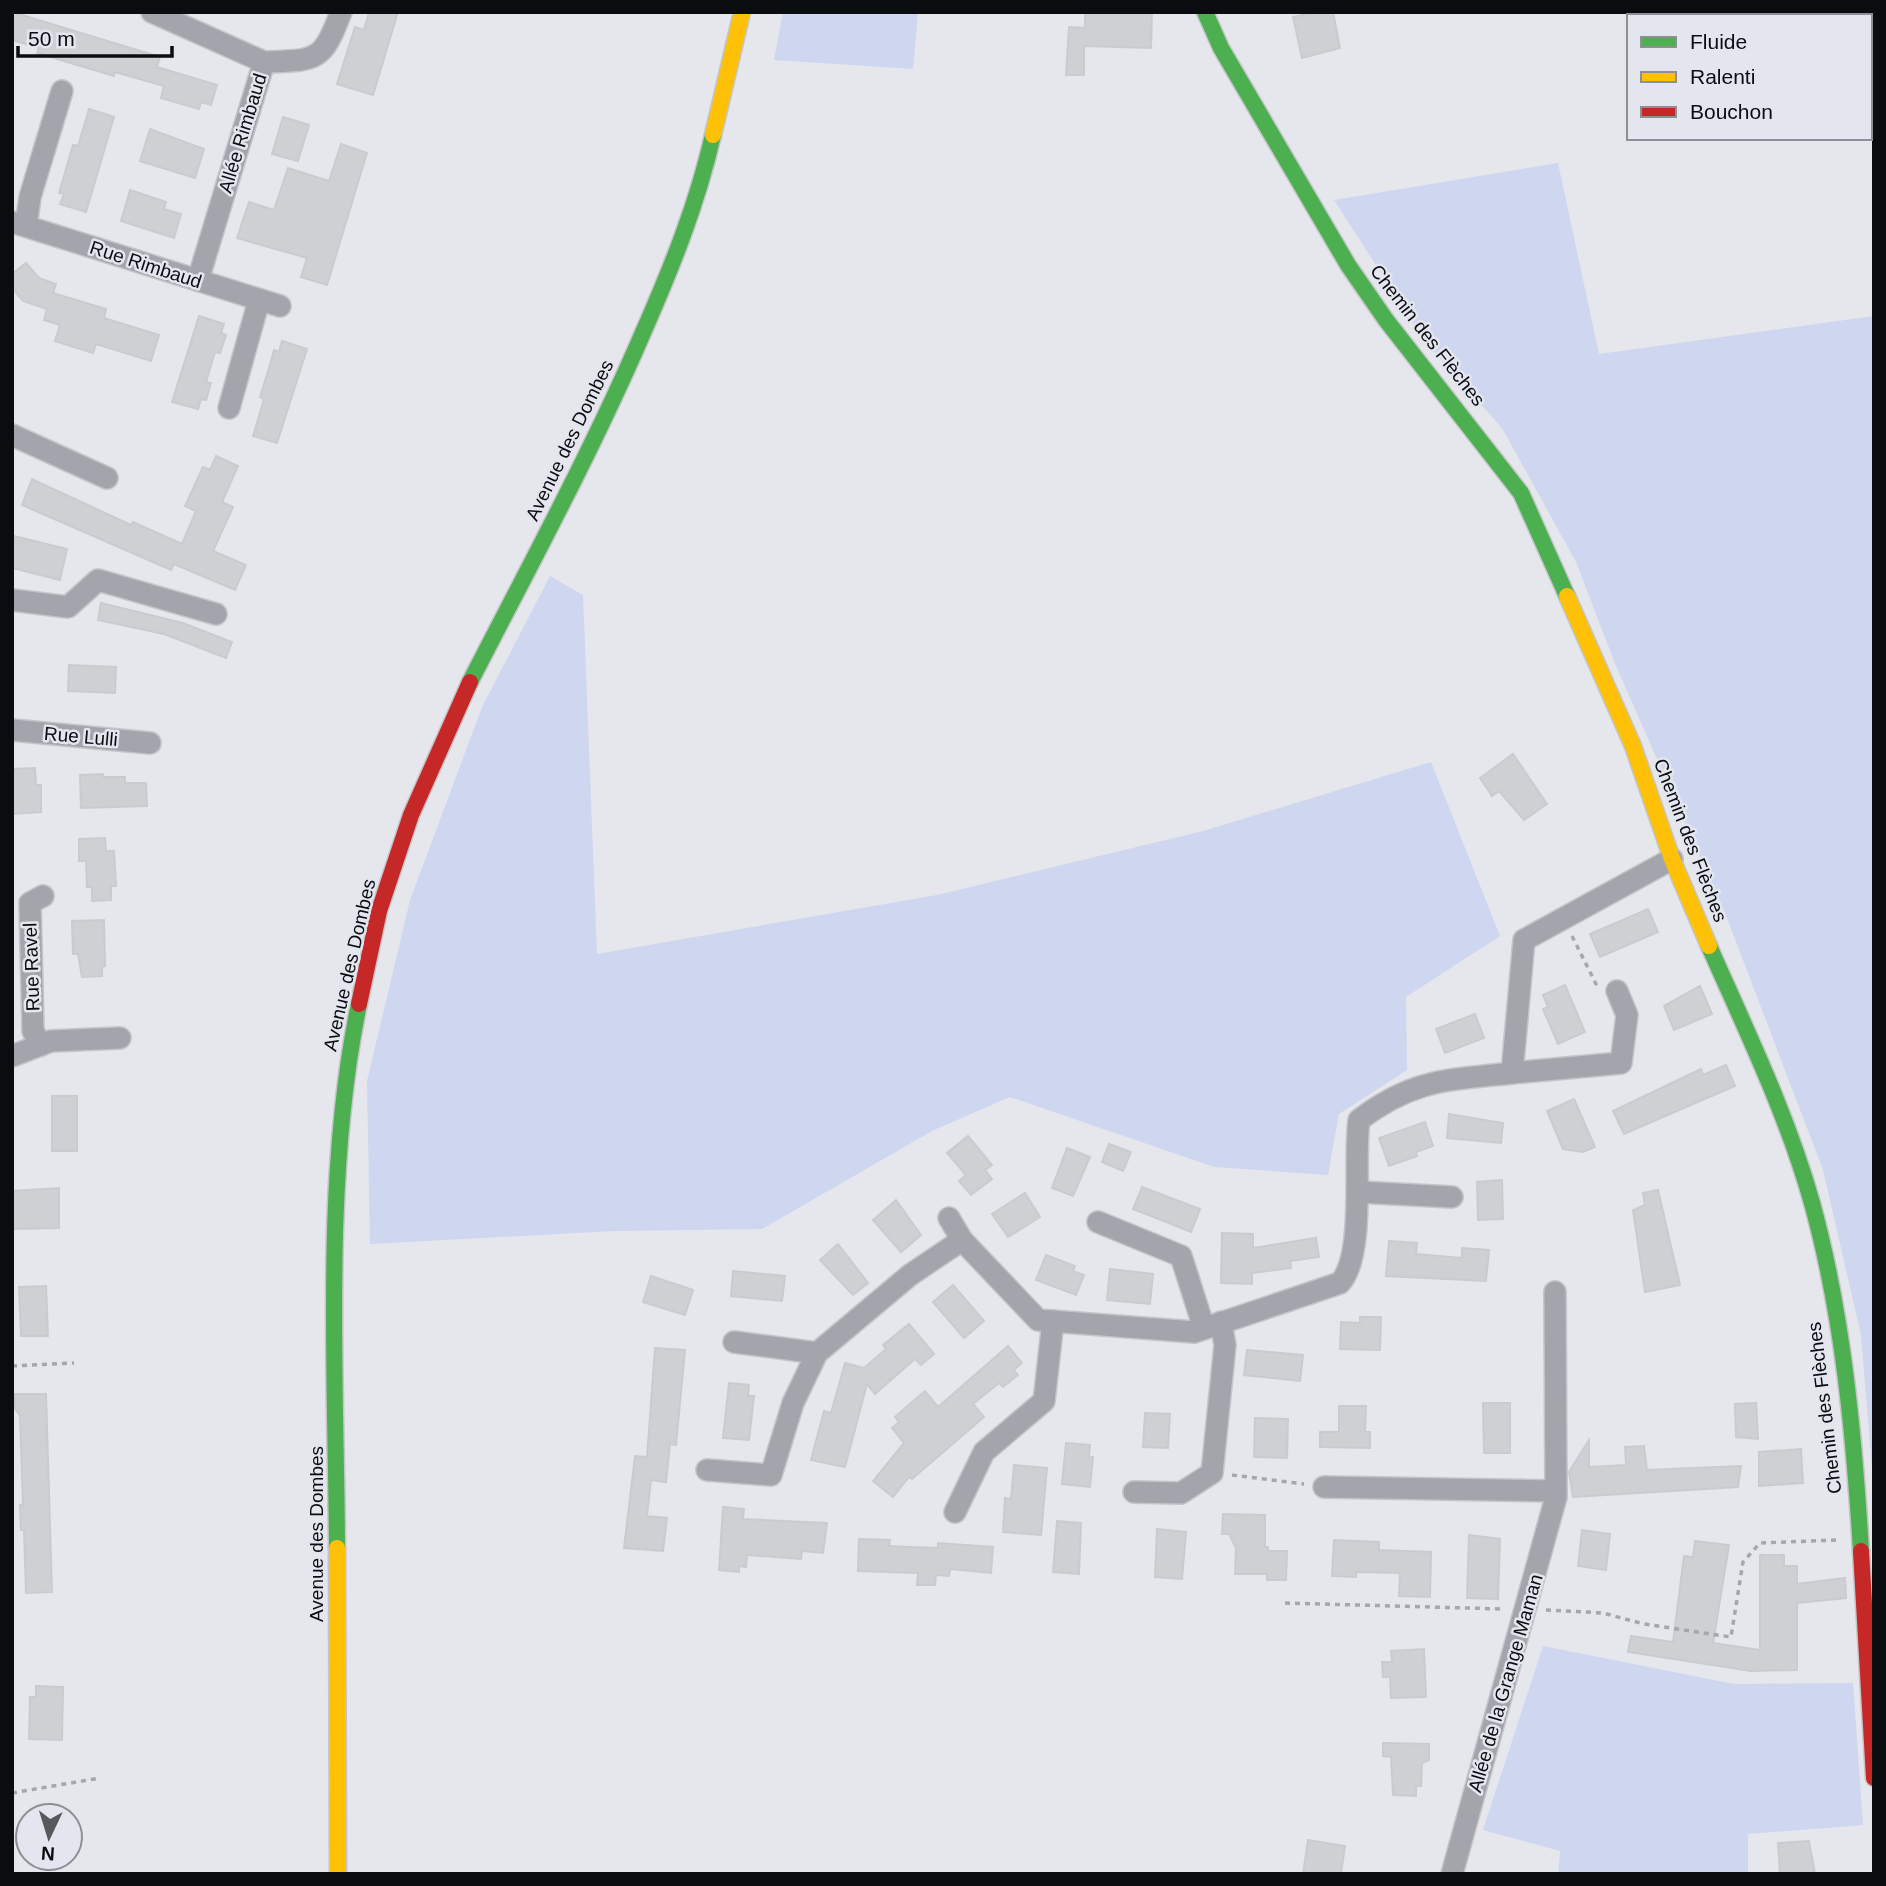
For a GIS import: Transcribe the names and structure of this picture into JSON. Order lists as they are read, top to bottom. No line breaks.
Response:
{"streets":{"main road":["Chemin des Flèches","Avenue des Dombes"],"street":["Allée Rimbaud","Rue Rimbaud","Rue Lulli","Rue Ravel","Allée de la Grange Maman"]},"crossings":[["Allée Rimbaud","Rue Rimbaud"]],"legend":["Fluide","Ralenti","Bouchon"],"scale_bar":"50 m","north":"bottom"}
